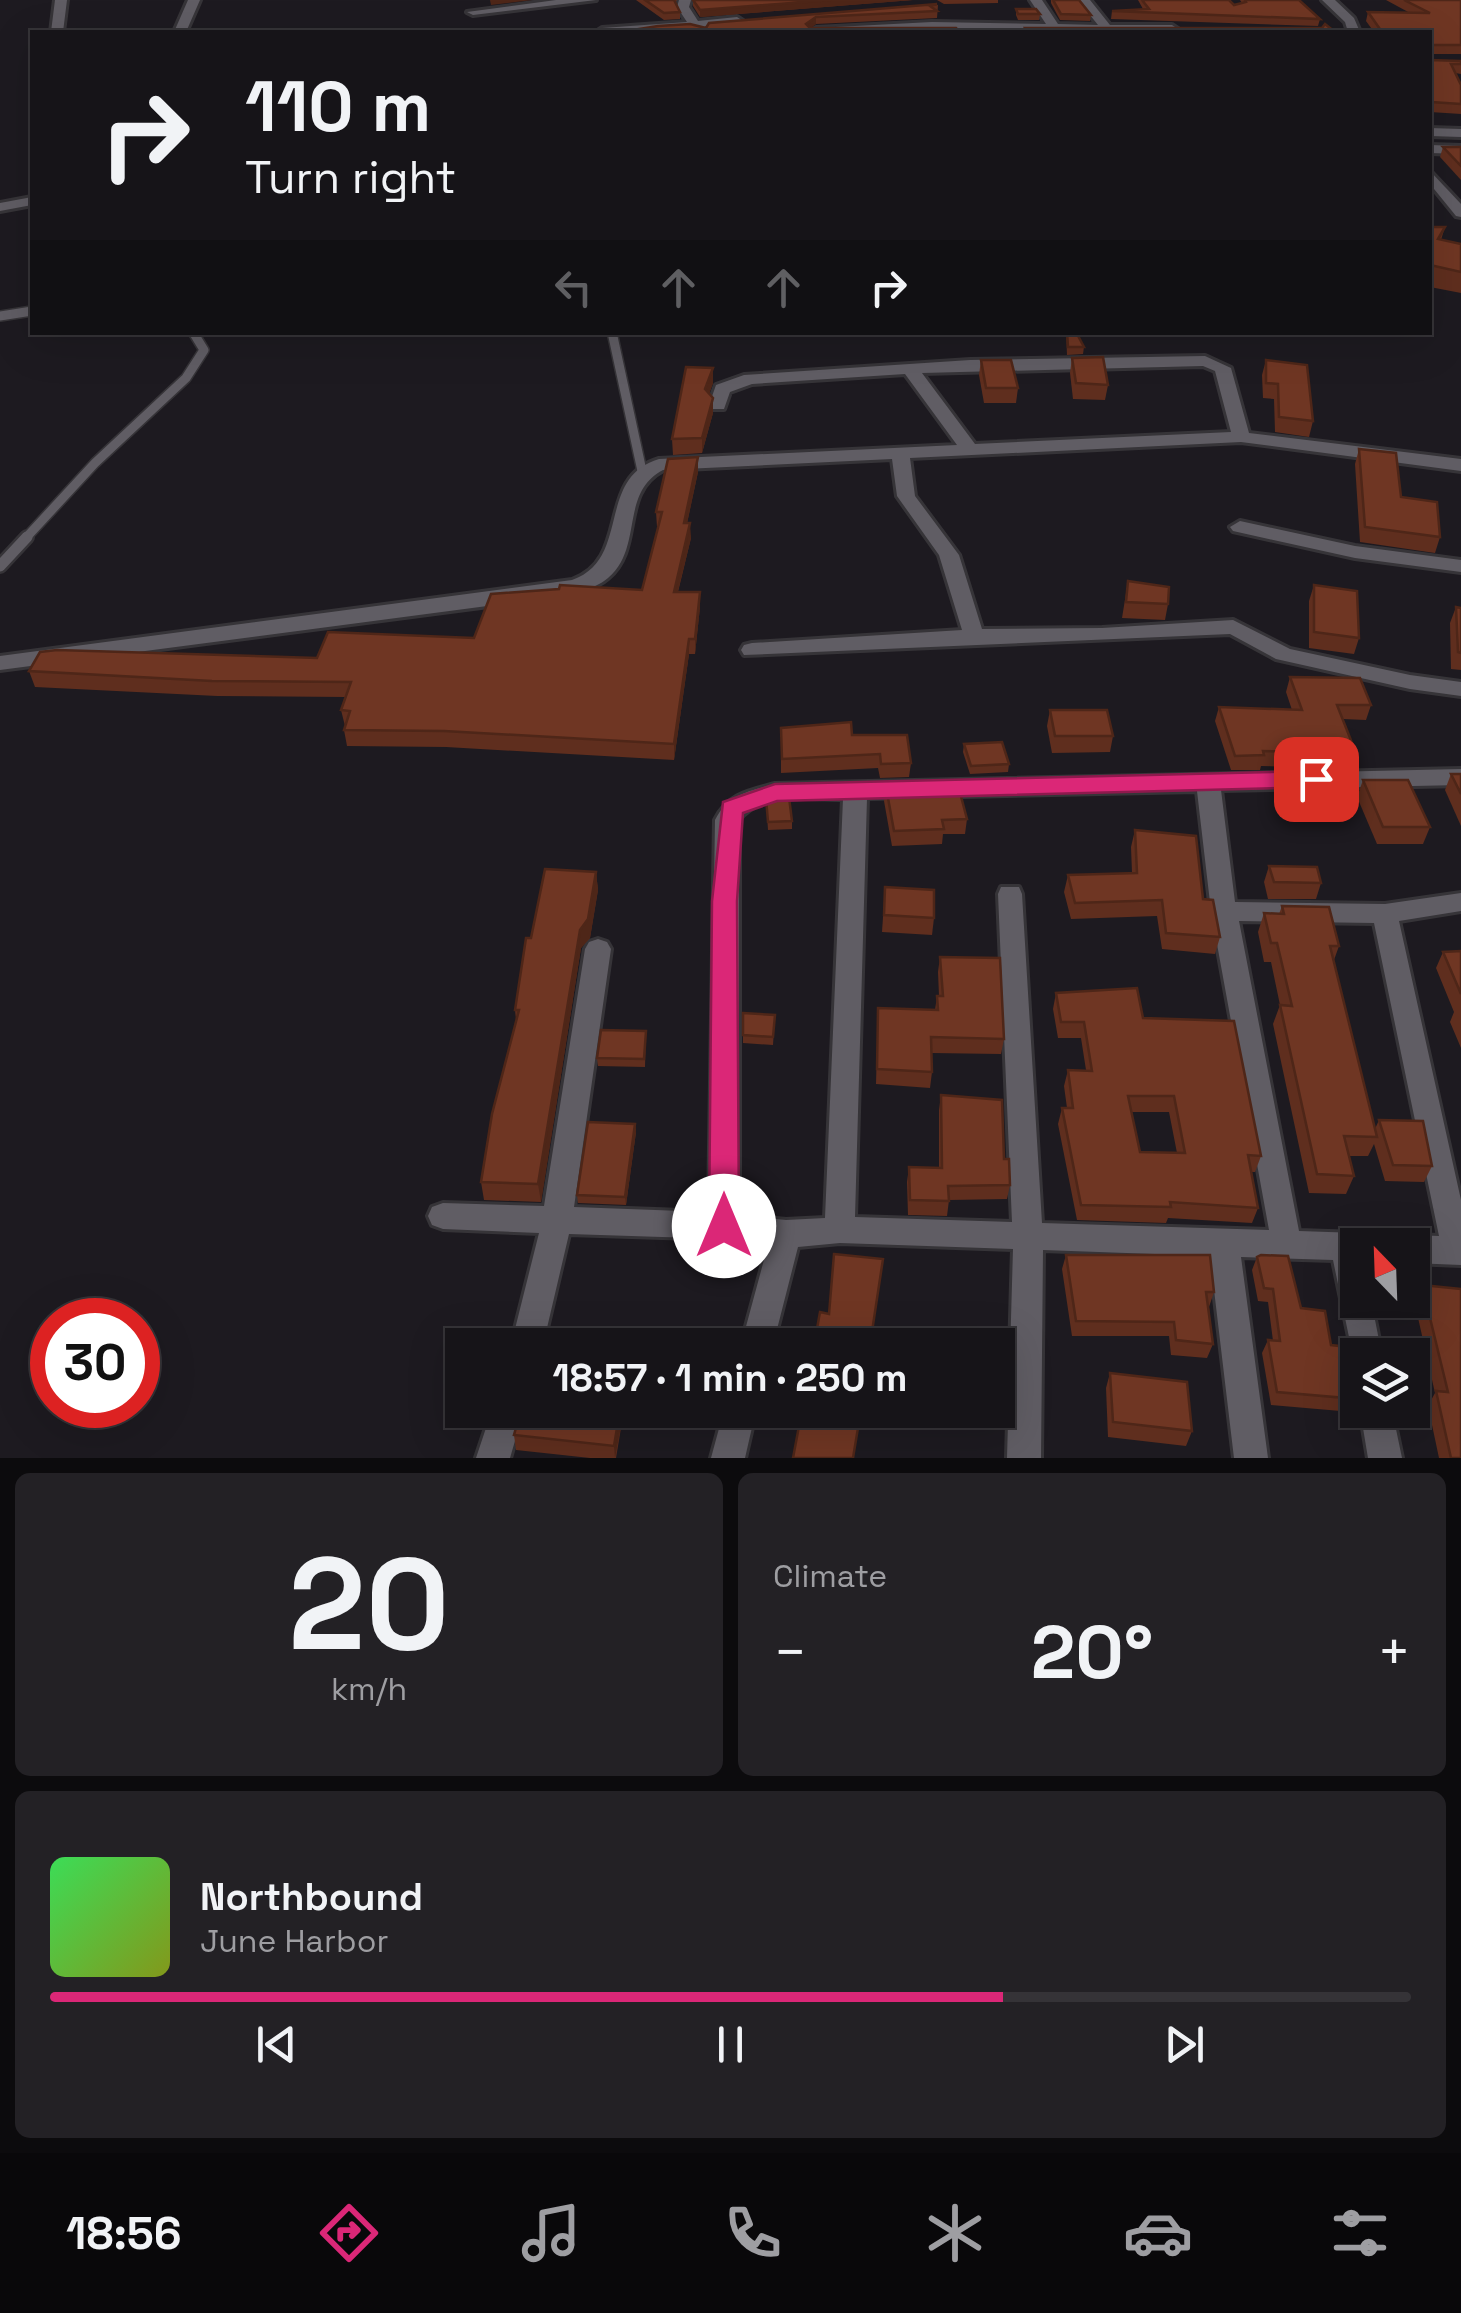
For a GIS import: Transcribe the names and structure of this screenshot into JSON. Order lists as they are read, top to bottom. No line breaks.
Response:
{"north":"top left","page":{"turn":["110 m","Turn right"],"limit":"30","trip":"18:57 · 1 min · 250 m","tile":[["20","km/h"],"Climate"],"heat":["−","20°","+"],"song":["Northbound","June Harbor"],"tabs":"18:56"}}
